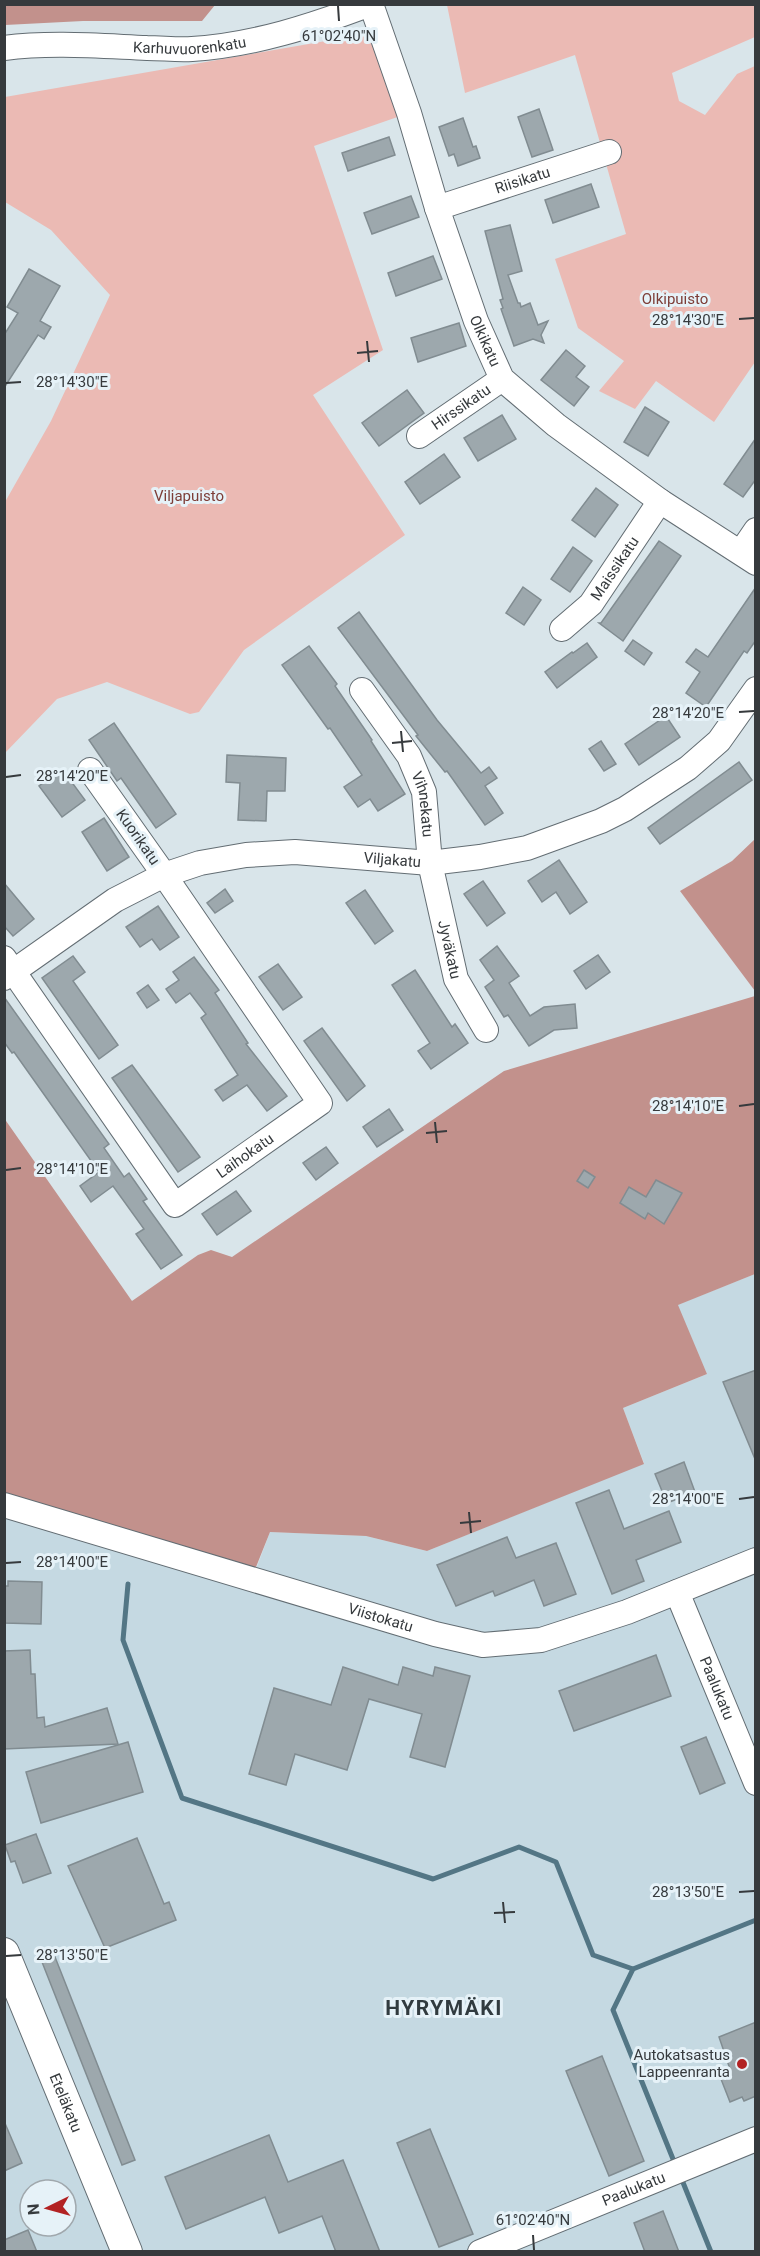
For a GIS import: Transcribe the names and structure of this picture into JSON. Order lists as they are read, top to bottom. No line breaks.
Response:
{"streets":{"main road":["Eteläkatu"],"street":["Karhuvuorenkatu","Riisikatu","Olkikatu","Hirssikatu","Maissikatu","Vihnekatu","Kuorikatu","Viljakatu","Jyväkatu","Laihokatu","Viistokatu","Paalukatu"]},"crossings":[["Karhuvuorenkatu","Olkikatu"],["Riisikatu","Olkikatu"],["Olkikatu","Hirssikatu"],["Olkikatu","Maissikatu"],["Vihnekatu","Viljakatu"],["Vihnekatu","Jyväkatu"],["Kuorikatu","Viljakatu"],["Kuorikatu","Laihokatu"],["Viljakatu","Jyväkatu"],["Viljakatu","Laihokatu"],["Viistokatu","Paalukatu"]],"districts":["HYRYMÄKI"],"parks":["Olkipuisto","Viljapuisto"],"places":["Autokatsastus Lappeenranta"],"north":"left","coordinates":["61°02'40\"N","28°14'30\"E","28°14'20\"E","28°14'10\"E","28°14'00\"E","28°13'50\"E"]}
